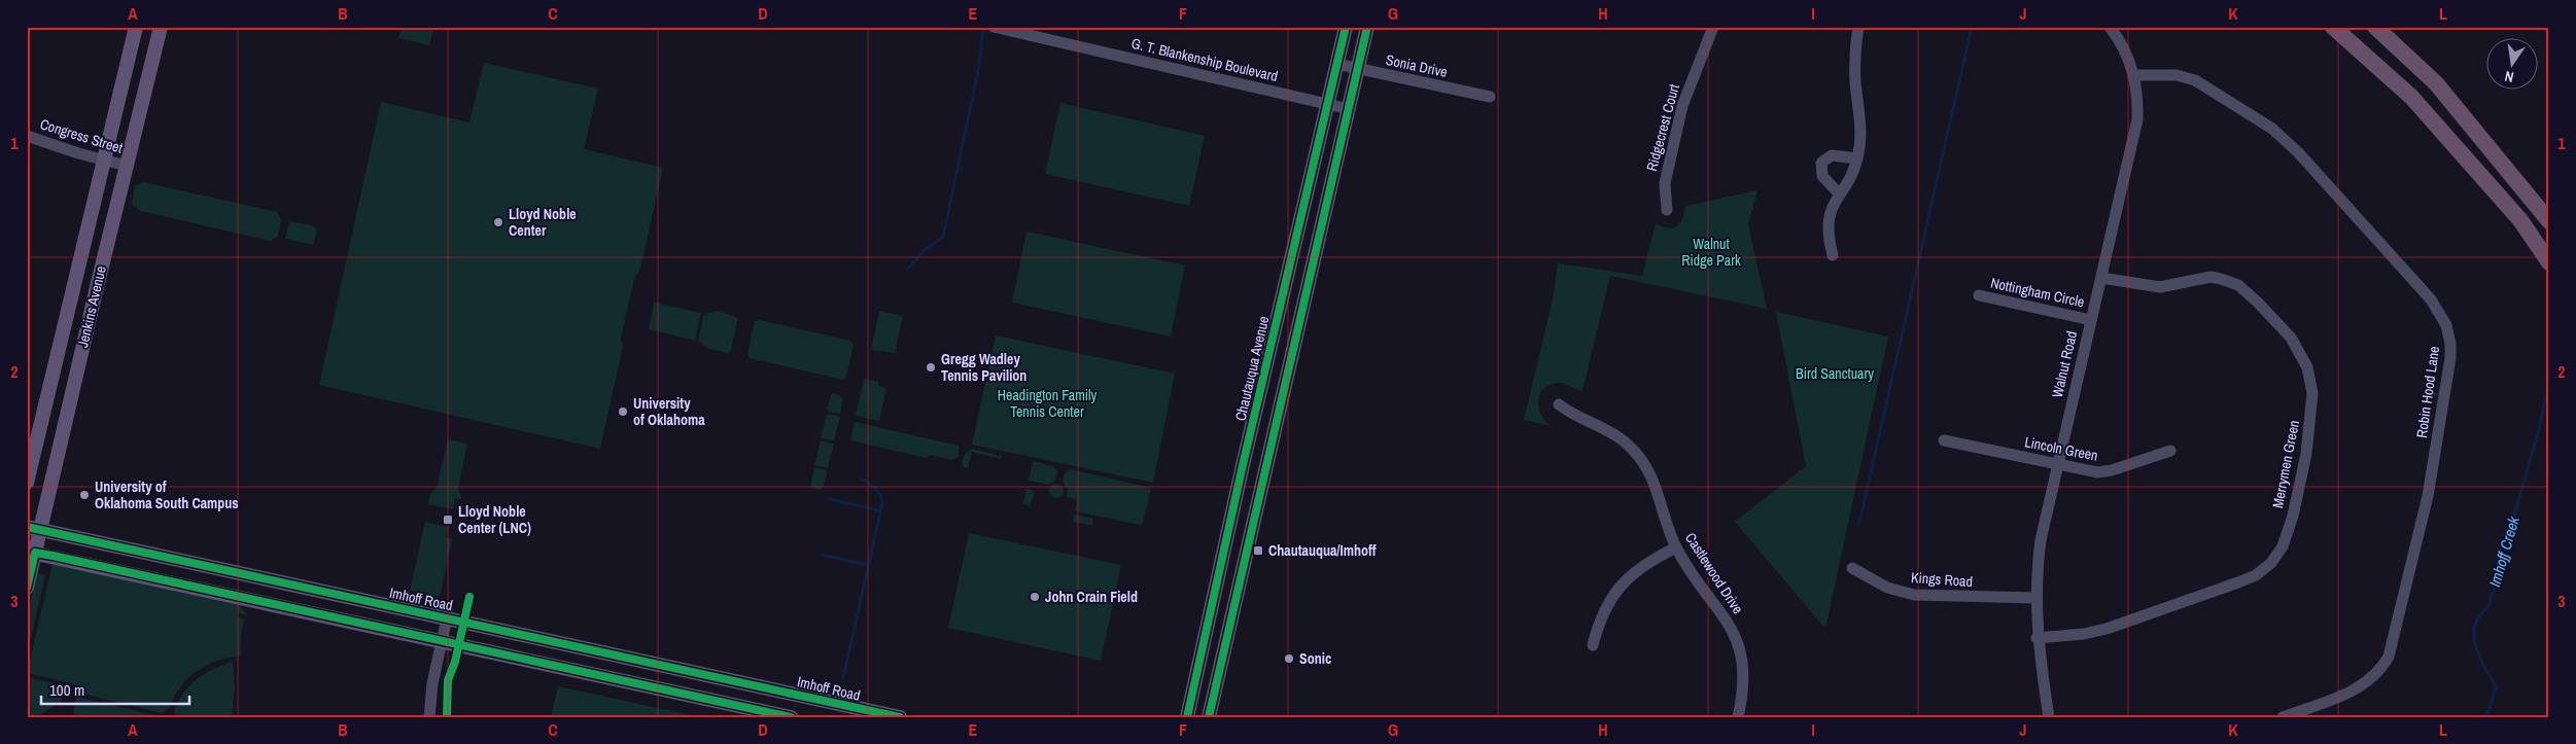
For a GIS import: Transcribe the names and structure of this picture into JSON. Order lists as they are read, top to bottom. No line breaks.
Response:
{"streets":{"main road":["Jenkins Avenue","Chautauqua Avenue","Imhoff Road"],"street":["G. T. Blankenship Boulevard","Sonia Drive","Ridgecrest Court","Congress Street","Nottingham Circle","Walnut Road","Robin Hood Lane","Lincoln Green","Merrymen Green","Castlewood Drive","Kings Road"]},"crossings":[["G. T. Blankenship Boulevard","Chautauqua Avenue"],["Sonia Drive","Chautauqua Avenue"],["Congress Street","Jenkins Avenue"],["Nottingham Circle","Walnut Road"],["Jenkins Avenue","Imhoff Road"],["Walnut Road","Robin Hood Lane"],["Walnut Road","Lincoln Green"],["Walnut Road","Merrymen Green"],["Walnut Road","Kings Road"]],"water":["Imhoff Creek"],"parks":["Walnut Ridge Park","Bird Sanctuary","Headington Family Tennis Center"],"places":{"other":["Lloyd Noble Center","Gregg Wadley Tennis Pavilion","University of Oklahoma","University of Oklahoma South Campus","John Crain Field","Sonic"],"transit":["Lloyd Noble Center (LNC)","Chautauqua/Imhoff"]},"scale_bar":"100 m","north":"bottom","grid":{"columns":["A","B","C","D","E","F","G","H","I","J","K","L"],"rows":["1","2","3"]}}
